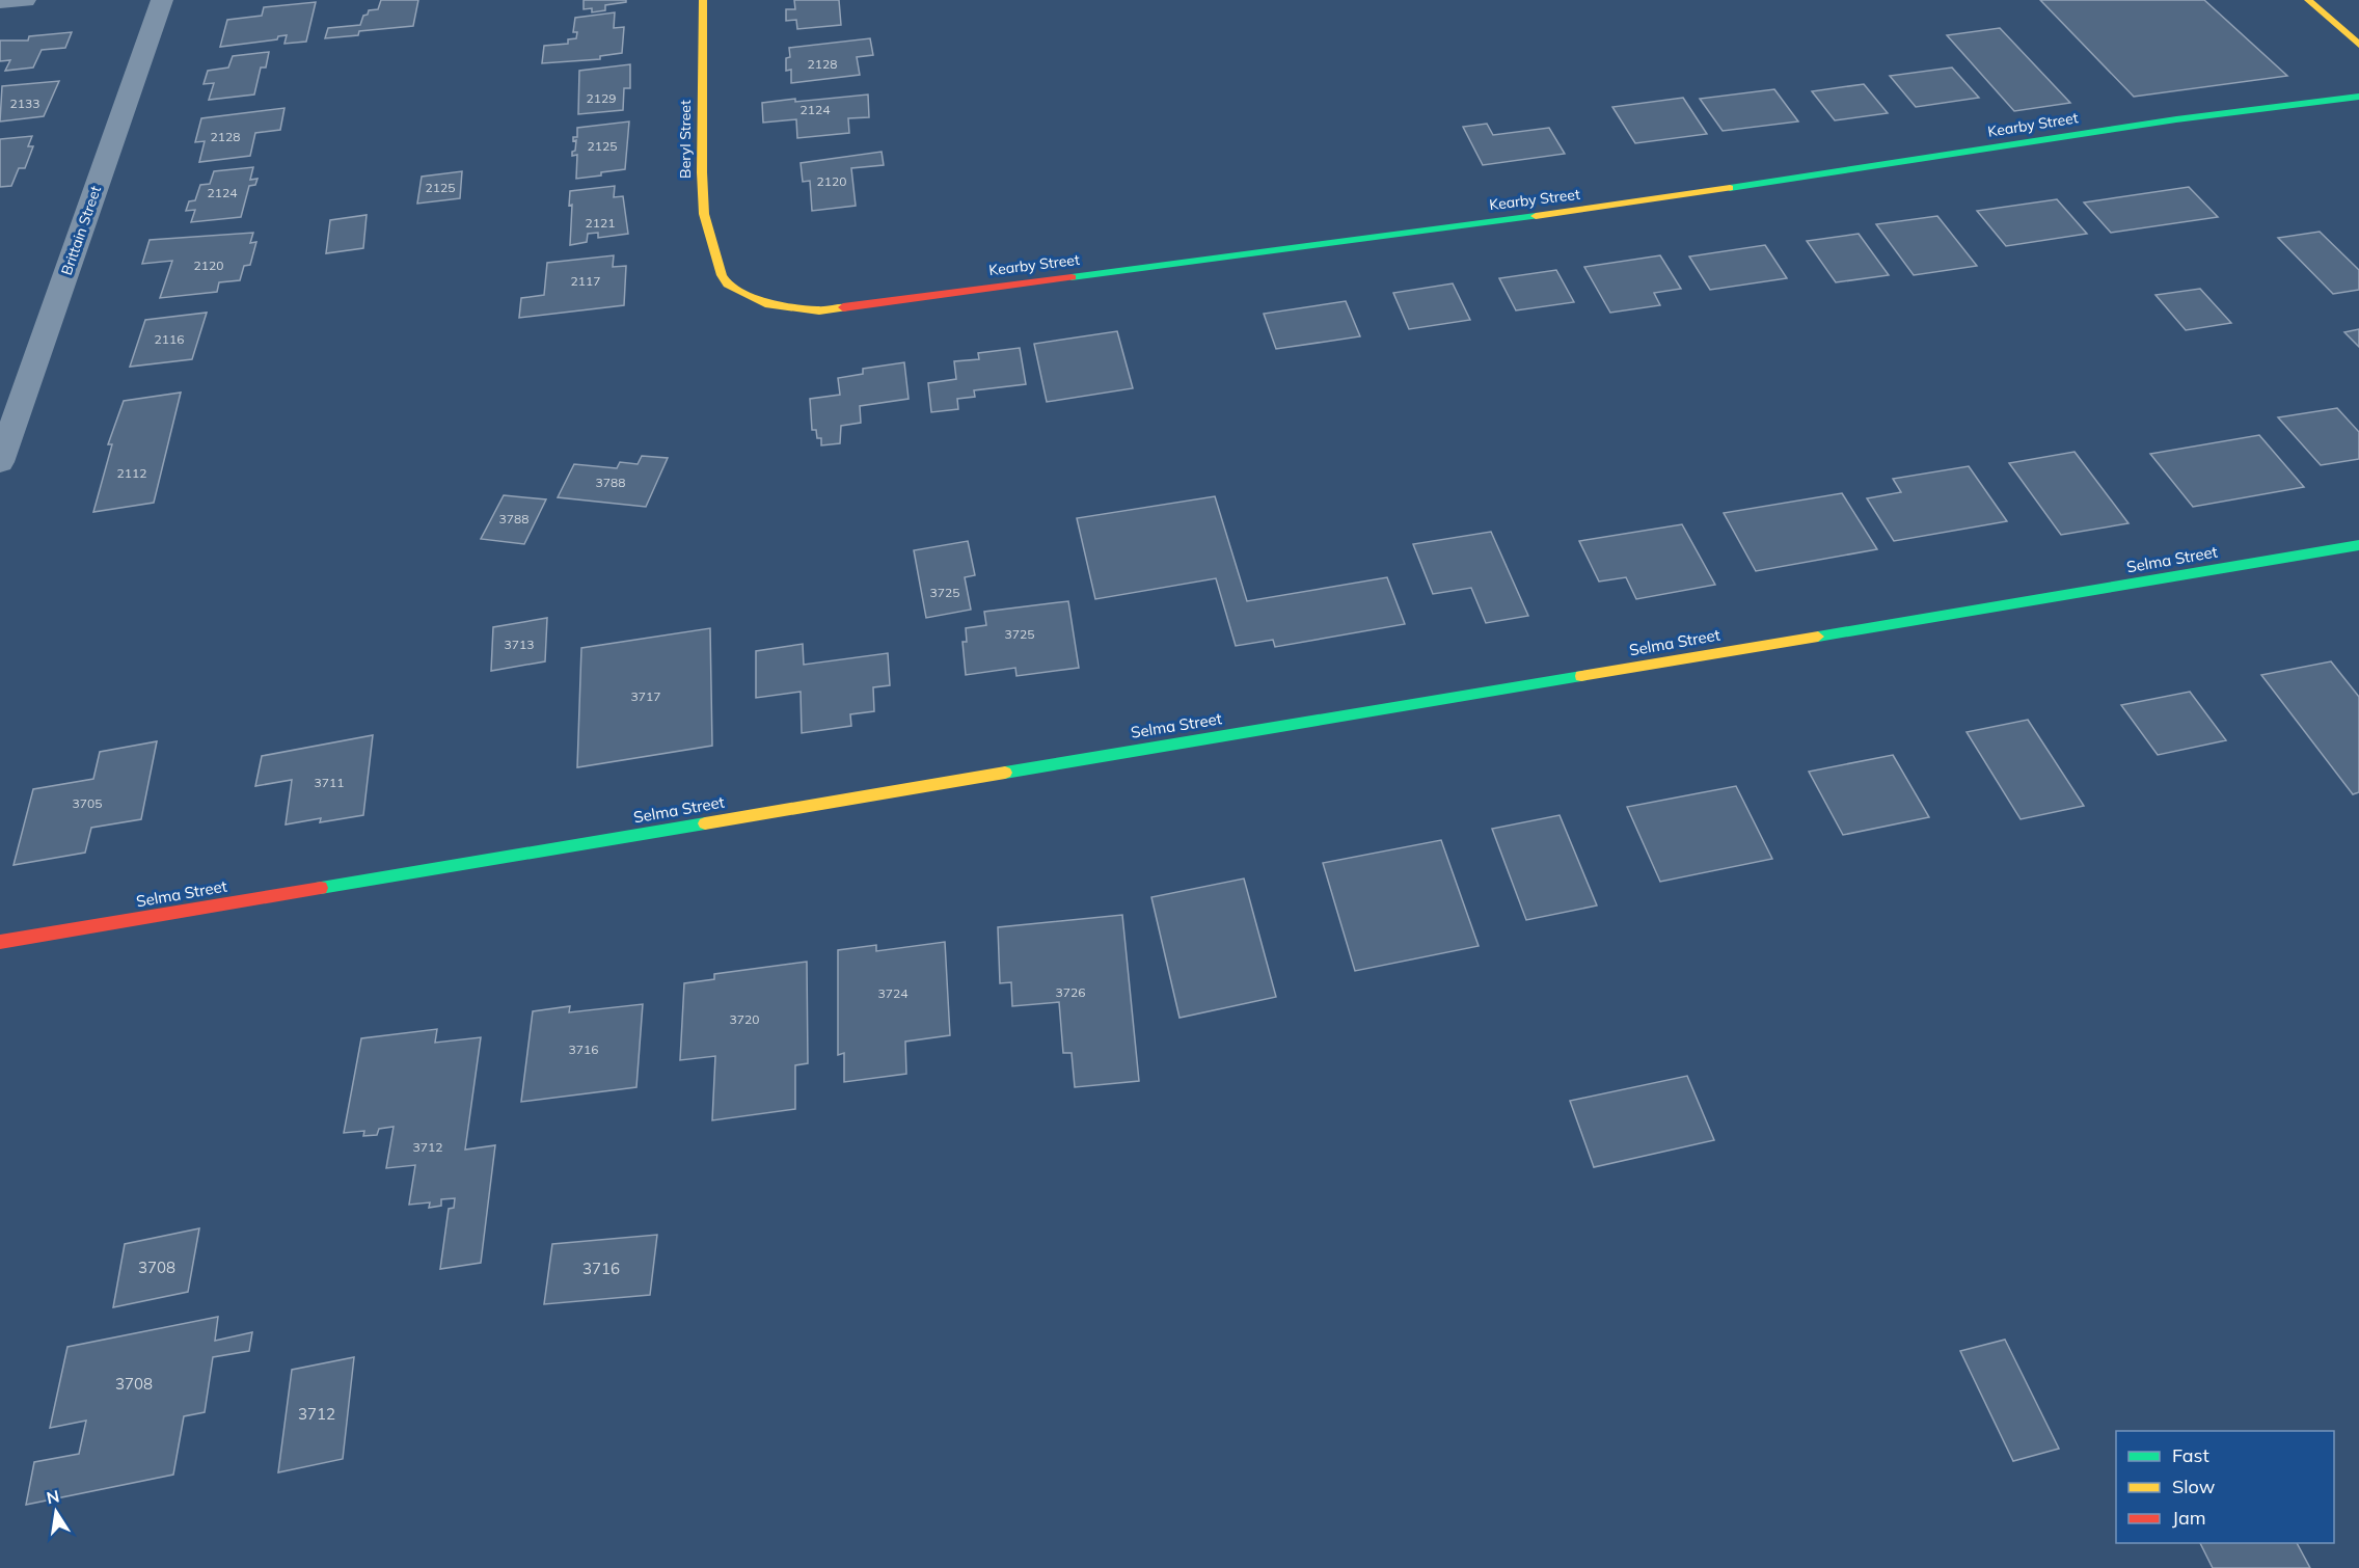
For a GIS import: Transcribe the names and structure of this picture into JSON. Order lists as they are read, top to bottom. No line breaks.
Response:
{"streets":{"street":["Kearby Street","Beryl Street","Brittain Street","Selma Street"]},"crossings":[["Kearby Street","Beryl Street"]],"house_numbers":["2128","2129","2133","2124","2128","2125","2120","2125","2124","2121","2120","2117","2116","2112","3788","3788","3725","3725","3713","3717","3711","3705","3726","3724","3720","3716","3712","3708","3716","3708","3712"],"legend":["Fast","Slow","Jam"],"north":"top"}
